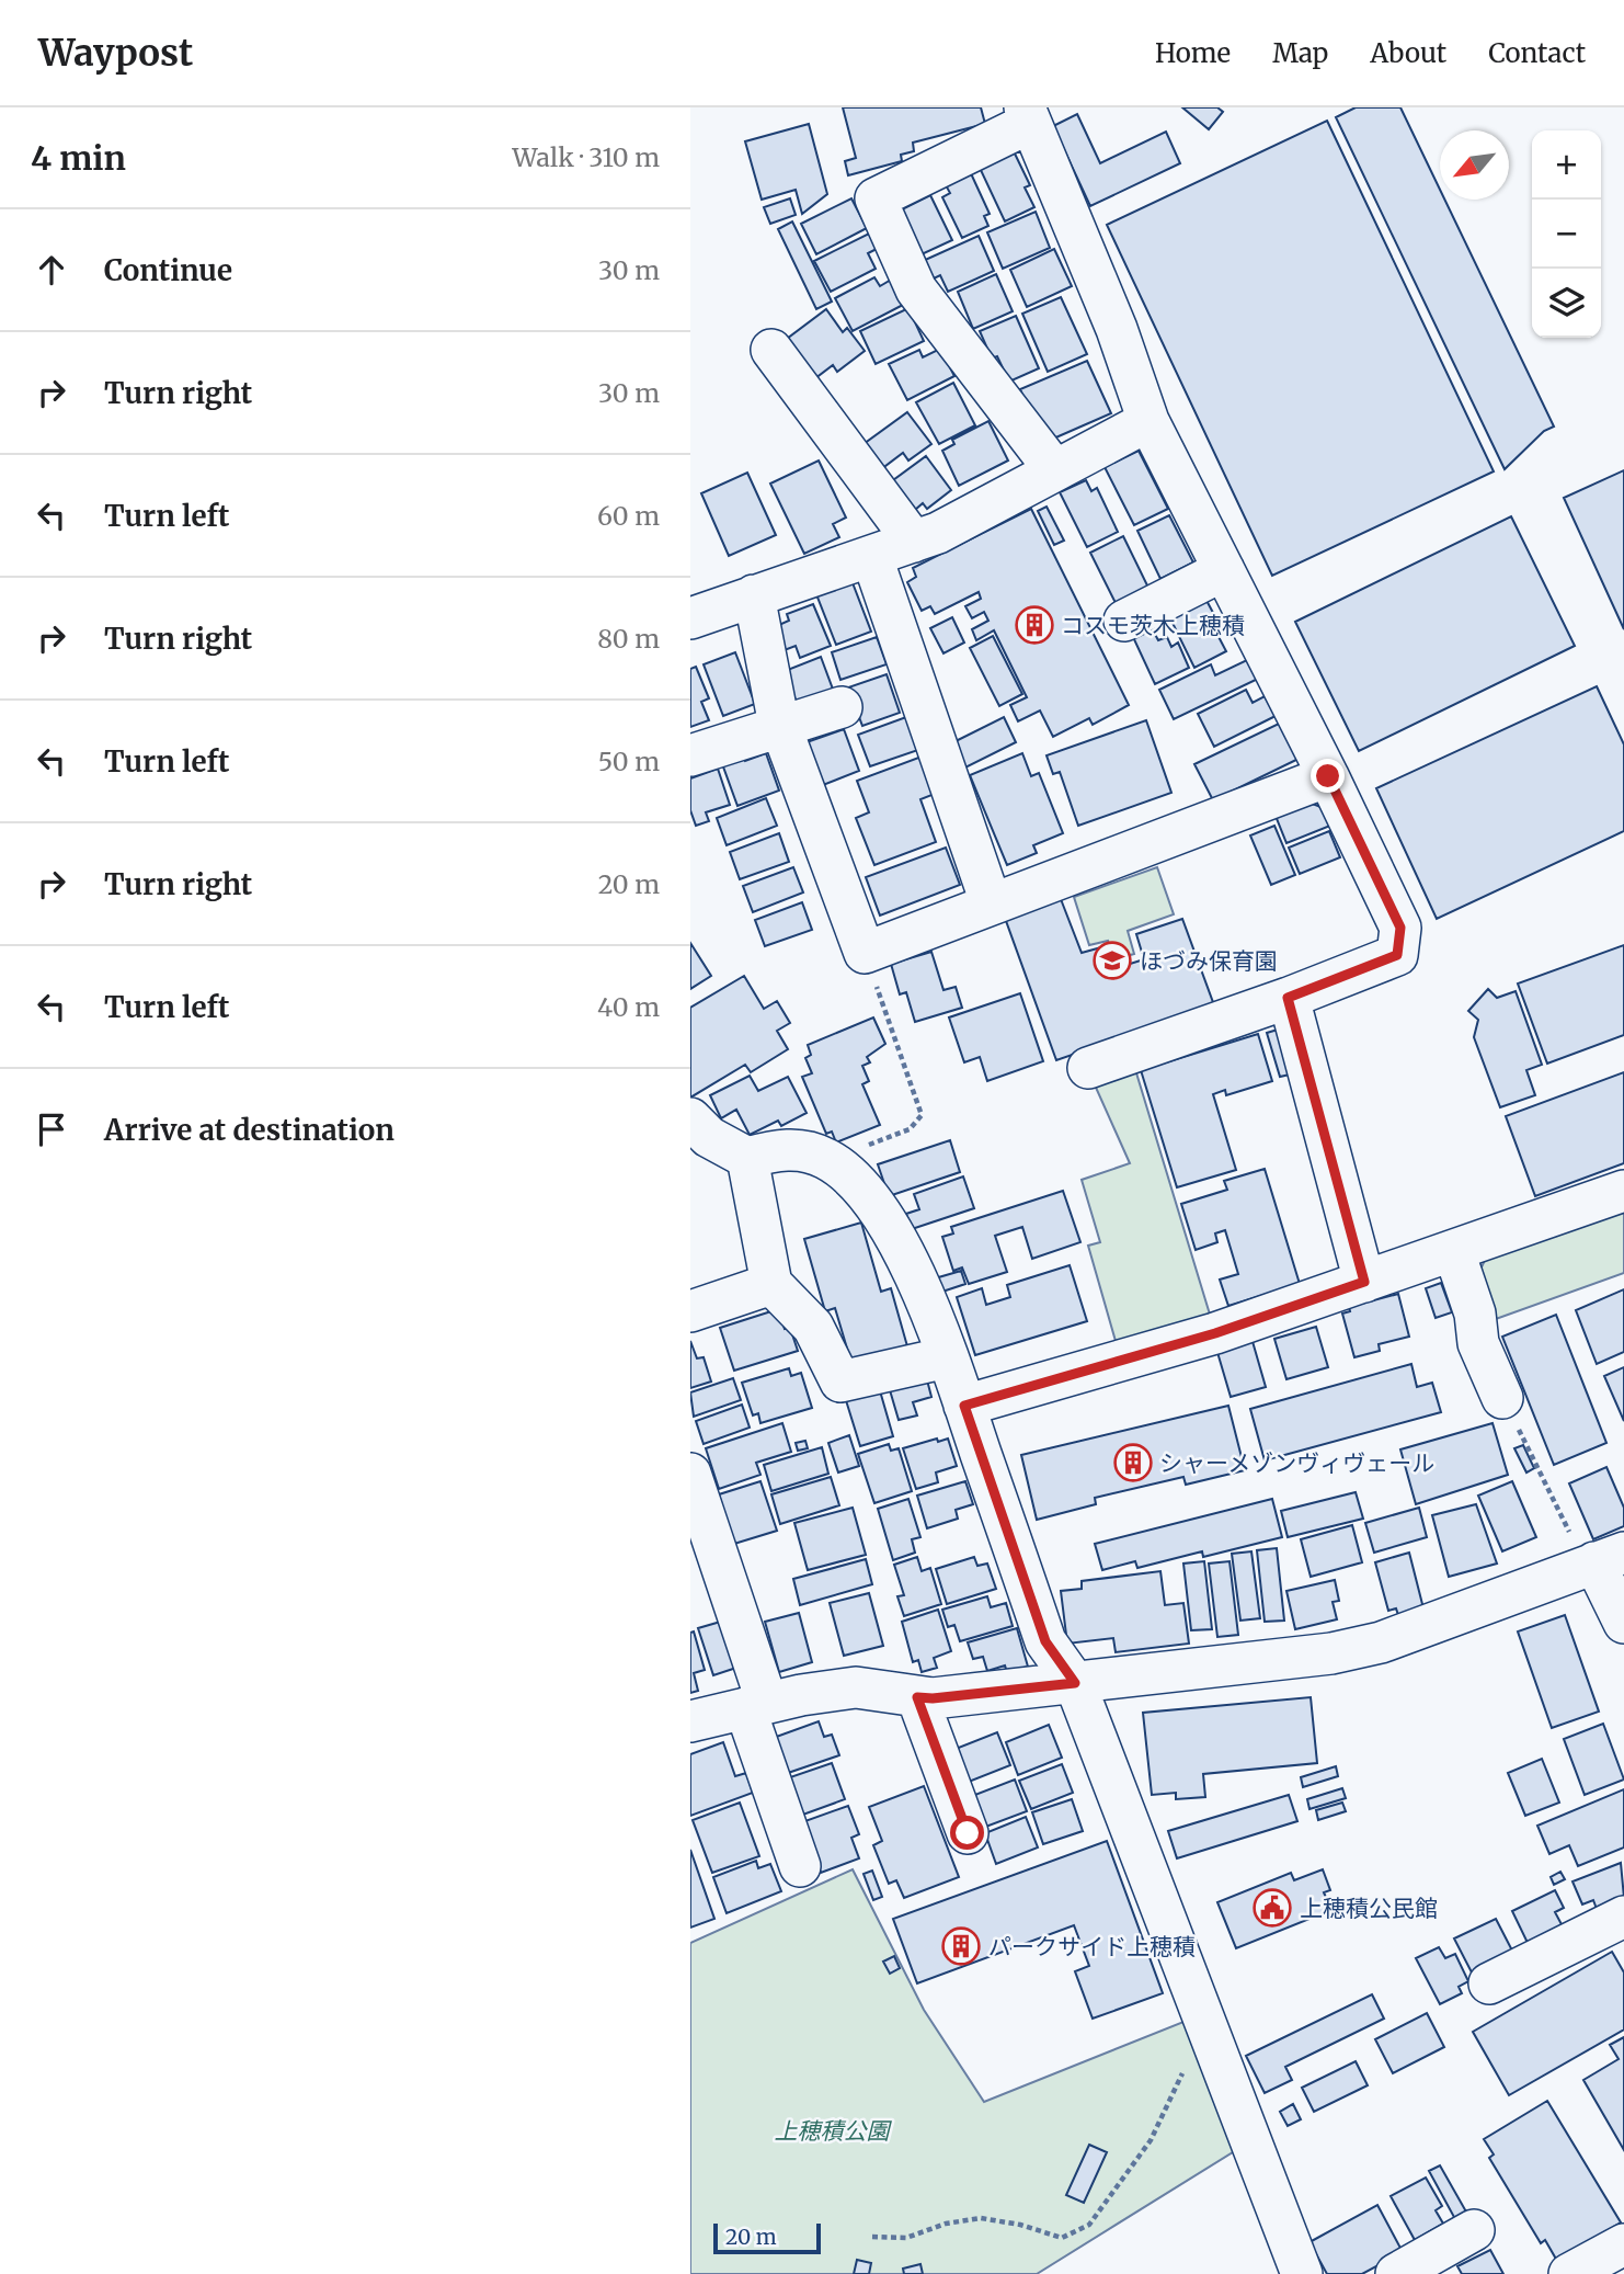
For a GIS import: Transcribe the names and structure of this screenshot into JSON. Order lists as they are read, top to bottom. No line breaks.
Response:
{"parks":["上穂積公園"],"places":{"building":["コスモ茨木上穂積","シャーメゾンヴィヴェール","パークサイド上穂積"],"school or university":["ほづみ保育園"],"public building":["上穂積公民館"]},"scale_bar":"20 m","north":"bottom left","page":{"header":"Waypost","nav":["Home","Map","About","Contact"],"heading":["4 min","Walk · 310 m"],"map_buttons":["+","−"],"list":[["Continue","30 m"],["Turn right","30 m"],["Turn left","60 m"],["Turn right","80 m"],["Turn left","50 m"],["Turn right","20 m"],["Turn left","40 m"],"Arrive at destination"],"scale":"20 m"}}
